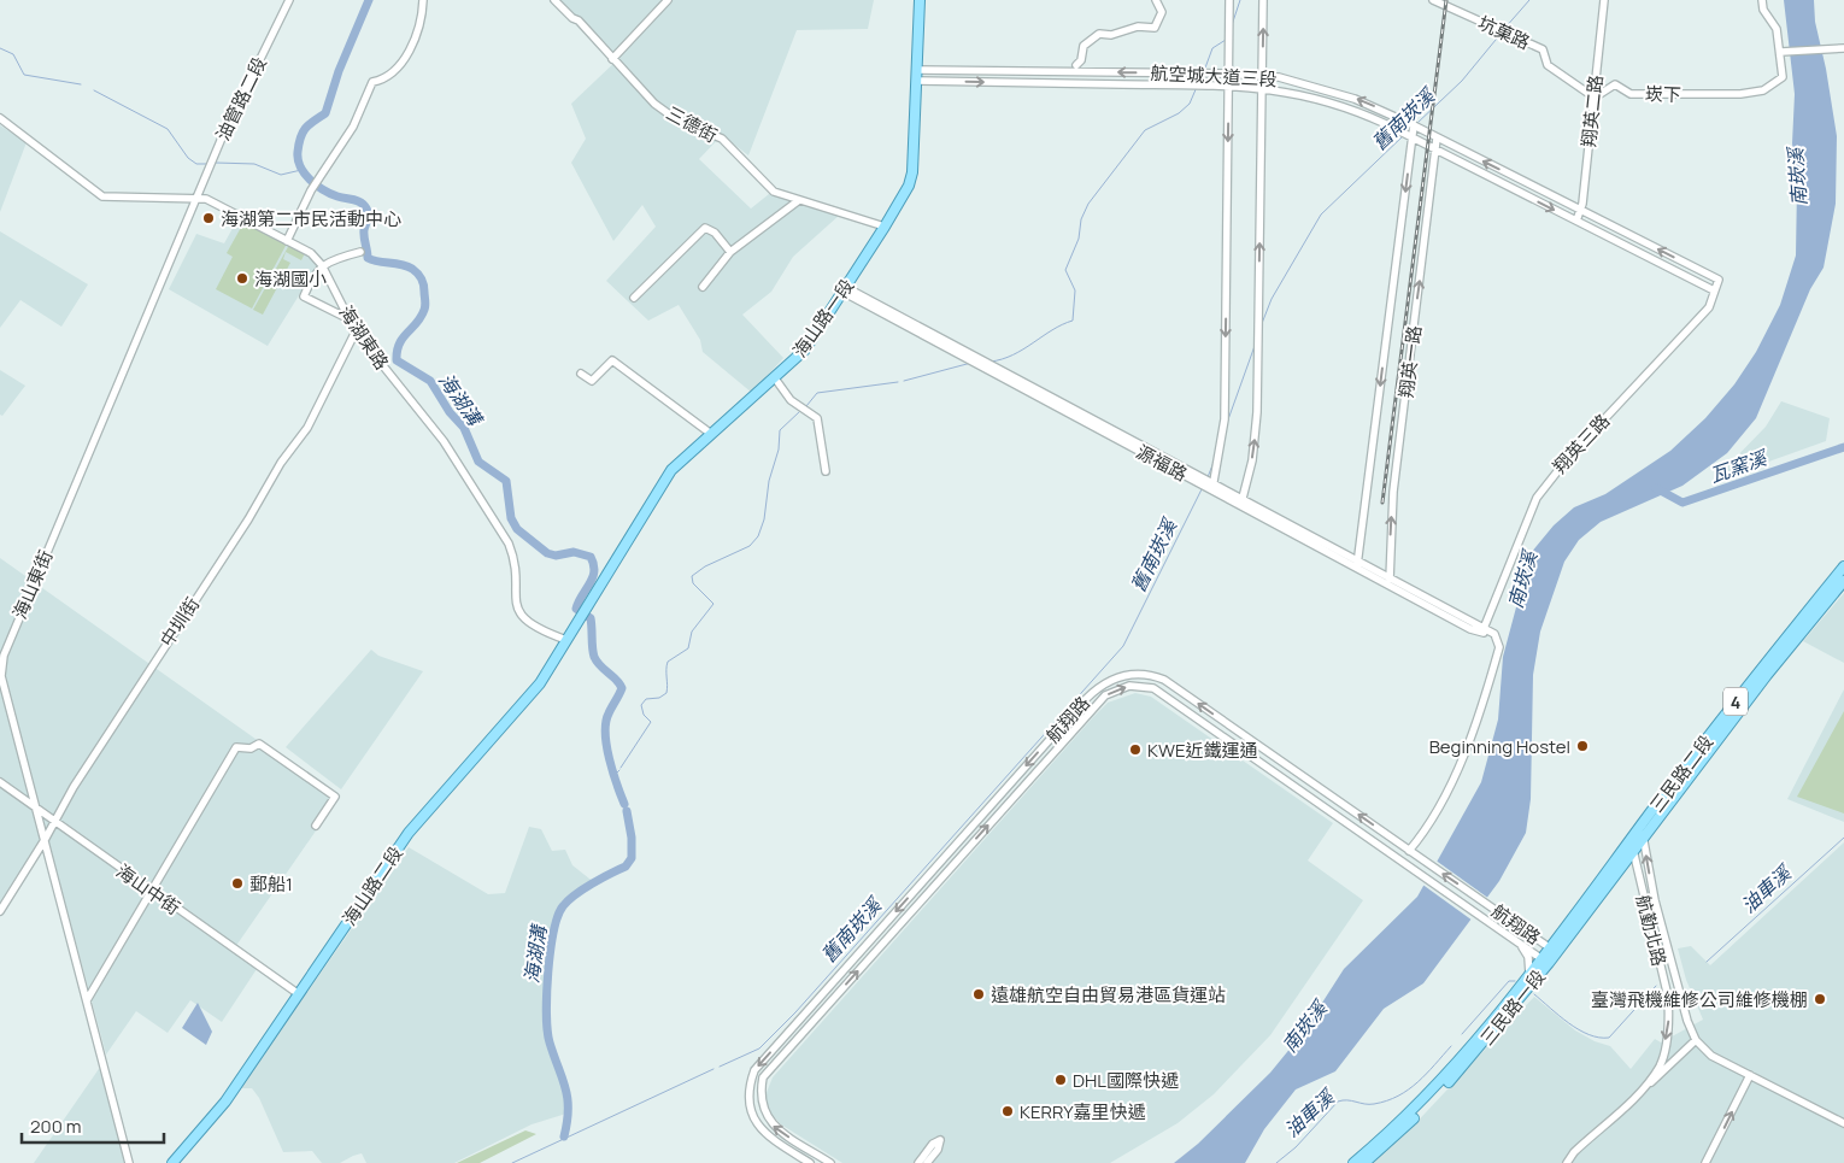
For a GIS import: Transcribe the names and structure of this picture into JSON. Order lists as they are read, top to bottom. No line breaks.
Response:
{"streets":{"main road":["海山路一段","4","三民路二段","海山路二段","三民路一段"],"street":["坑菓路","航空城大道三段","崁下","油管路二段","翔英二路","三德街","海湖東路","翔英一路","翔英三路","源福路","海山東街","中圳街","航翔路","海山中街","航勤北路"]},"crossings":[["坑菓路","崁下"],["坑菓路","翔英二路"],["航空城大道三段","翔英二路"],["航空城大道三段","海山路一段"],["航空城大道三段","翔英一路"],["航空城大道三段","翔英三路"],["崁下","翔英二路"],["油管路二段","海湖東路"],["油管路二段","海山東街"],["三德街","海山路一段"],["海山路一段","源福路"],["海山路一段","海山路二段"],["海湖東路","海山東街"],["海湖東路","中圳街"],["海湖東路","海山路二段"],["翔英一路","源福路"],["翔英三路","源福路"],["海山東街","中圳街"],["海山東街","海山中街"],["中圳街","海山中街"],["航翔路","三民路一段"],["三民路二段","航勤北路"],["三民路二段","三民路一段"],["海山路二段","海山中街"],["航勤北路","三民路一段"]],"water":["舊南崁溪","南崁溪","海湖溝","瓦窯溪","油車溪"],"places":["海湖第二市民活動中心","海湖國小","Beginning Hostel","KWE近鐵運通","郵船1","遠雄航空自由貿易港區貨運站","臺灣飛機維修公司維修機棚","DHL國際快遞","KERRY嘉里快遞"],"scale_bar":"200 m"}
